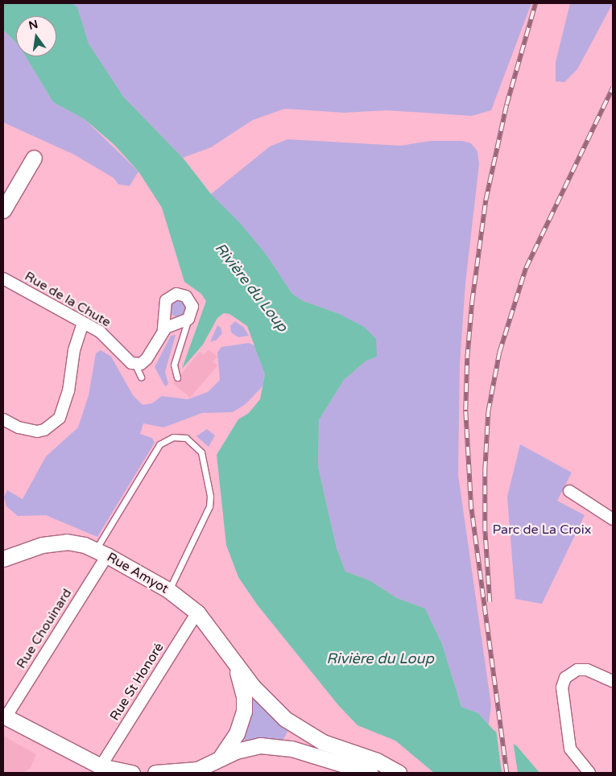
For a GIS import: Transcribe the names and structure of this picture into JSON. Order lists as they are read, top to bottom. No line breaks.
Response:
{"streets":{"main road":["Rue Amyot"],"street":["Rue de la Chute","Rue Chouinard","Rue St Honoré"]},"crossings":[["Rue Amyot","Rue Chouinard"],["Rue Amyot","Rue St Honoré"]],"water":["Rivière du Loup"],"parks":["Parc de La Croix"],"north":"top"}
